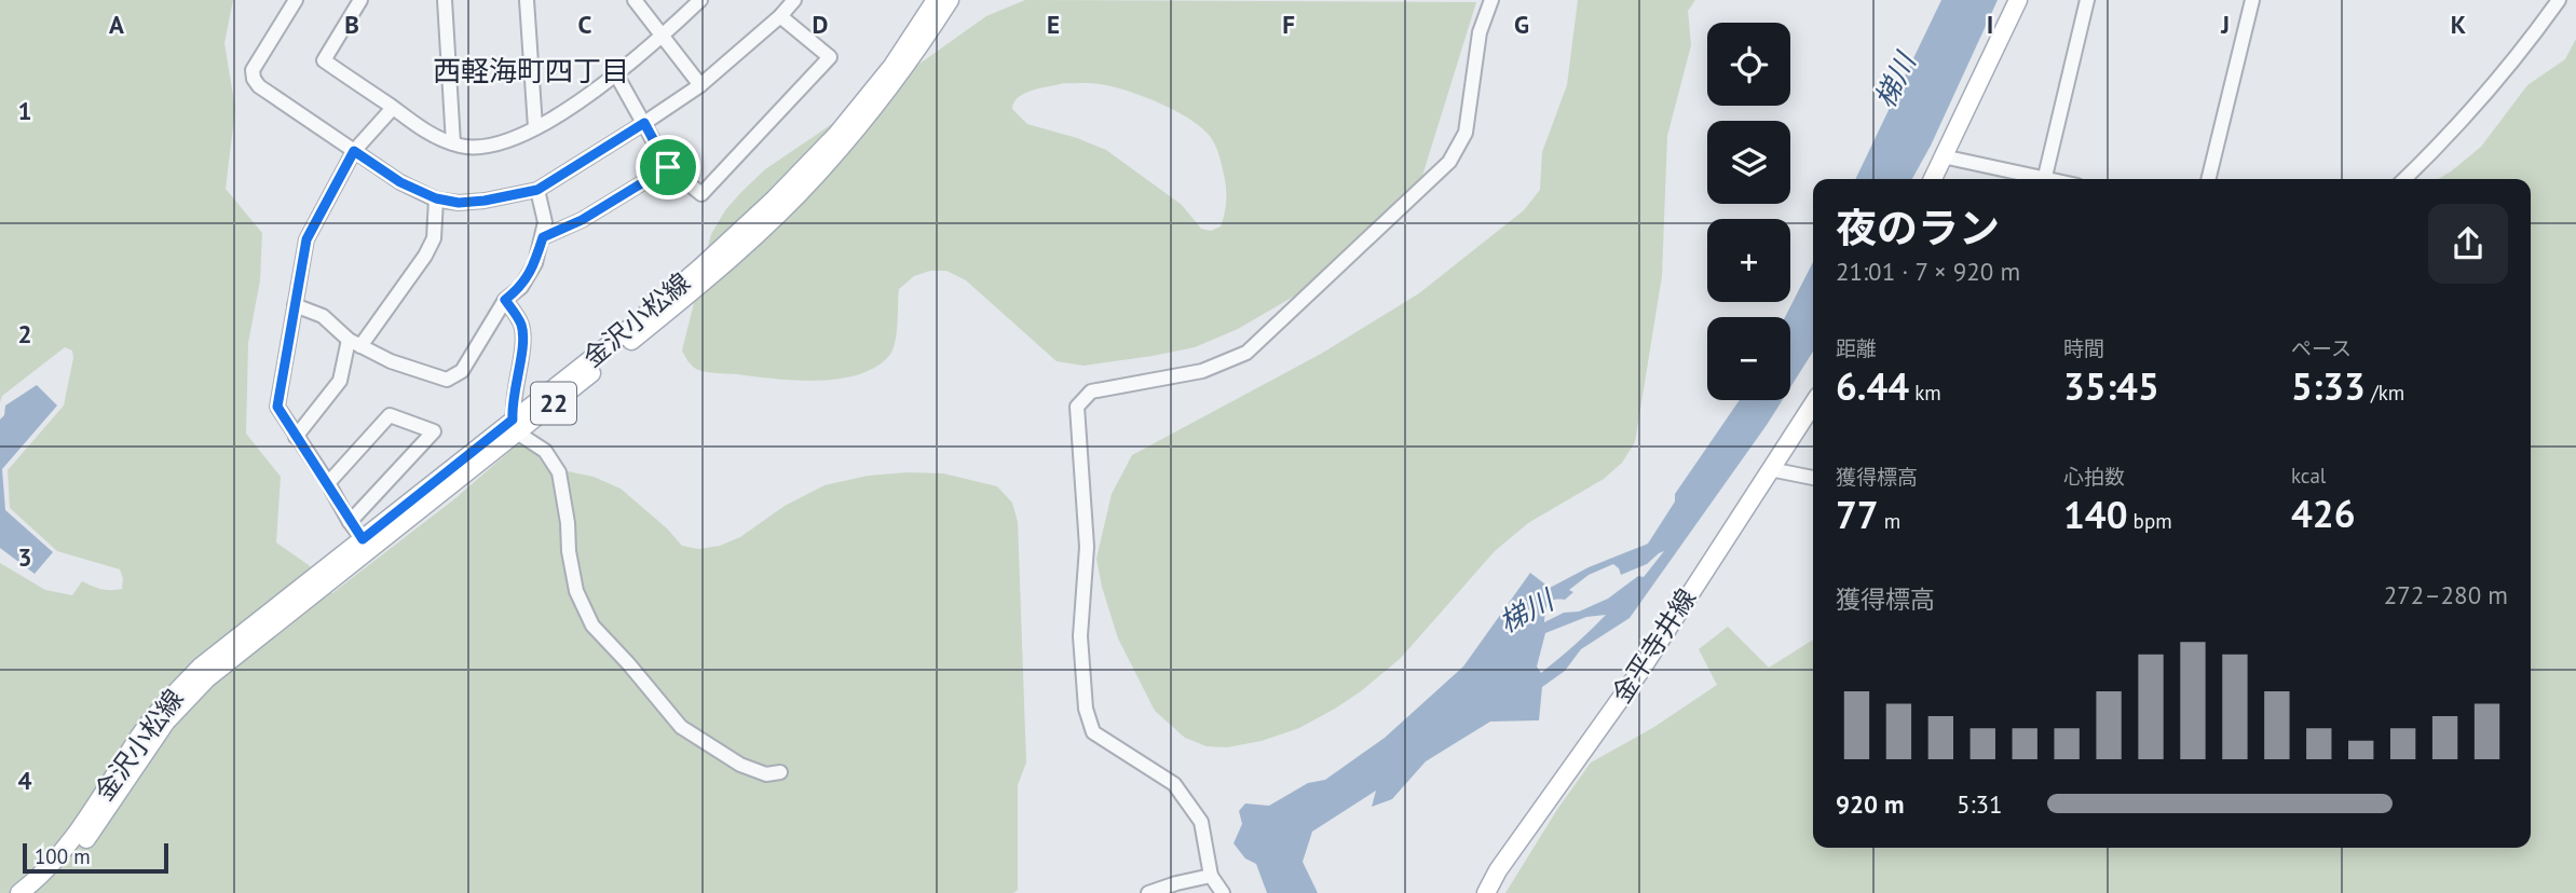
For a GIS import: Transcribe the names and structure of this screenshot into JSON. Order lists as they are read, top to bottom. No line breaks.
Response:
{"streets":{"main road":["金沢小松線","22","金平寺井線"]},"districts":["西軽海町四丁目"],"water":["梯川"],"scale_bar":"100 m","page":{"map_buttons":["+","−"],"heading":["夜のラン","21:01 · 7 × 920 m"],"stats":[["距離","6.44 km"],["時間","35:45"],["ペース","5:33 /km"],["獲得標高","77 m"],["心拍数","140 bpm"],["kcal","426"]],"chart":["獲得標高","272–280 m"],"list":[{"name":"920 m","note":"5:31"}],"scale":"100 m"},"grid":{"columns":["A","B","C","D","E","F","G","I","J","K"],"rows":["1","2","3","4"]}}
